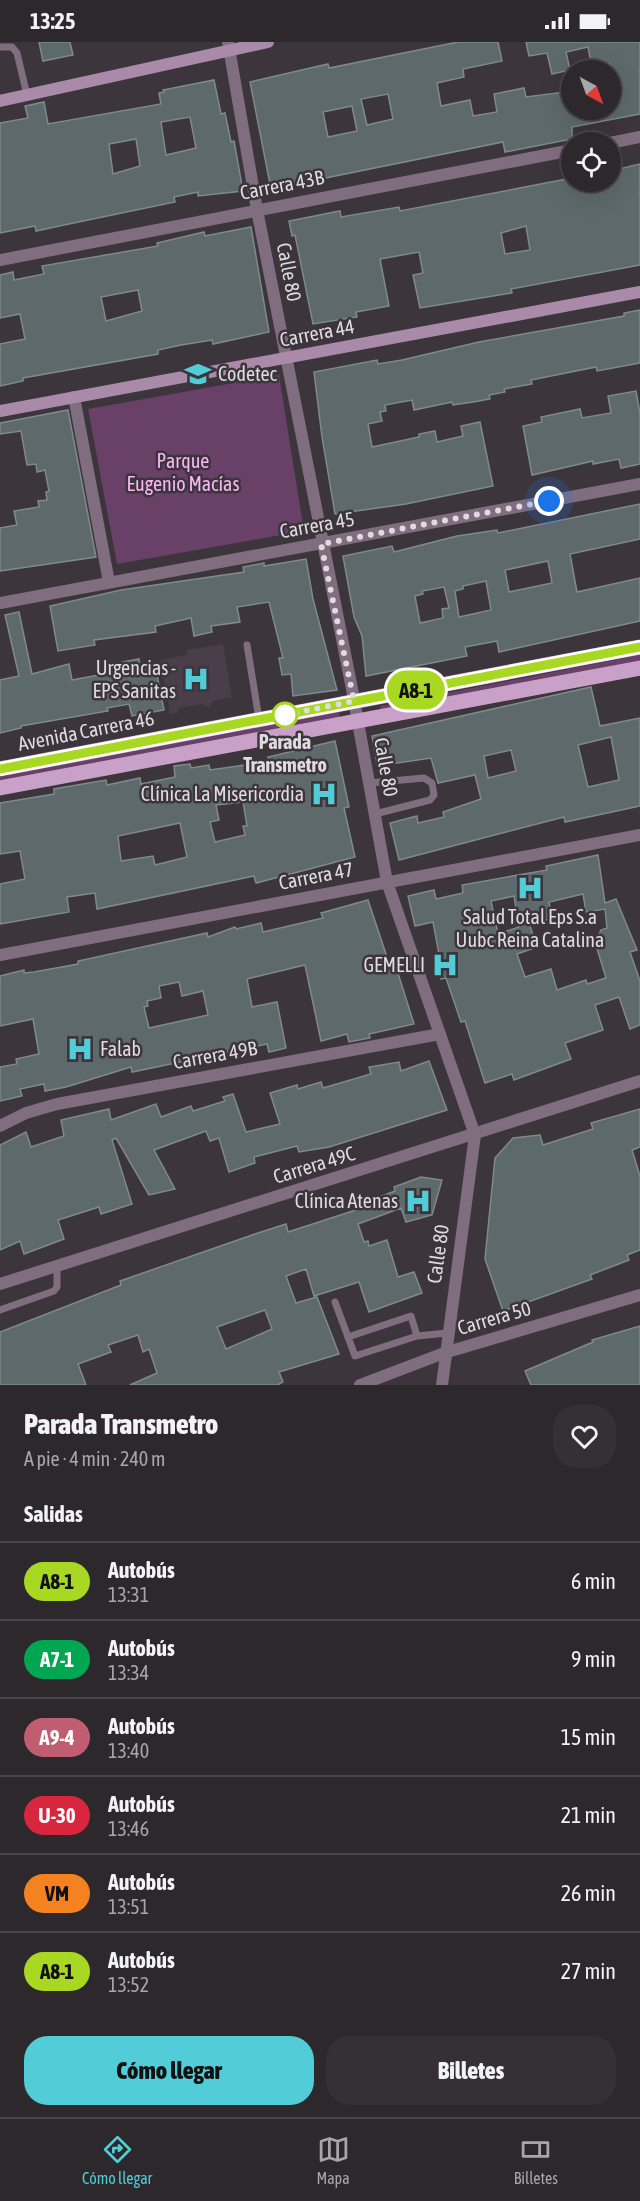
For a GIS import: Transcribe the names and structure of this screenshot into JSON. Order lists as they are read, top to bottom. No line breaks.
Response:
{"streets":{"main road":["Avenida Carrera 46"],"street":["Carrera 43B","Calle 80","Carrera 44","Carrera 45","Carrera 47","Carrera 49B","Carrera 49C","Carrera 50"]},"crossings":[["Carrera 43B","Calle 80"],["Calle 80","Carrera 44"],["Calle 80","Carrera 45"],["Calle 80","Avenida Carrera 46"],["Calle 80","Carrera 47"],["Calle 80","Carrera 49B"],["Calle 80","Carrera 49C"],["Calle 80","Carrera 50"]],"parks":["Parque Eugenio Macías"],"places":{"school or university":["Codetec"],"hospital":["Urgencias - EPS Sanitas","Clínica La Misericordia","Salud Total Eps S.a Uubc Reina Catalina","GEMELLI","Falab","Clínica Atenas"],"other":["Parada Transmetro"]},"lines":["bus line A8-1"],"north":"bottom right","page":{"status":"13:25","on_map":"A8-1","heading":[["Parada Transmetro","A pie · 4 min · 240 m"],"Salidas"],"list":[{"mark":"A8-1","name":"Autobús","note":"13:31","value":"6 min"},{"mark":"A7-1","name":"Autobús","note":"13:34","value":"9 min"},{"mark":"A9-4","name":"Autobús","note":"13:40","value":"15 min"},{"mark":"U-30","name":"Autobús","note":"13:46","value":"21 min"},{"mark":"VM","name":"Autobús","note":"13:51","value":"26 min"},{"mark":"A8-1","name":"Autobús","note":"13:52","value":"27 min"}],"buttons":["Cómo llegar","Billetes"],"tabs":["Cómo llegar","Mapa","Billetes"]}}
